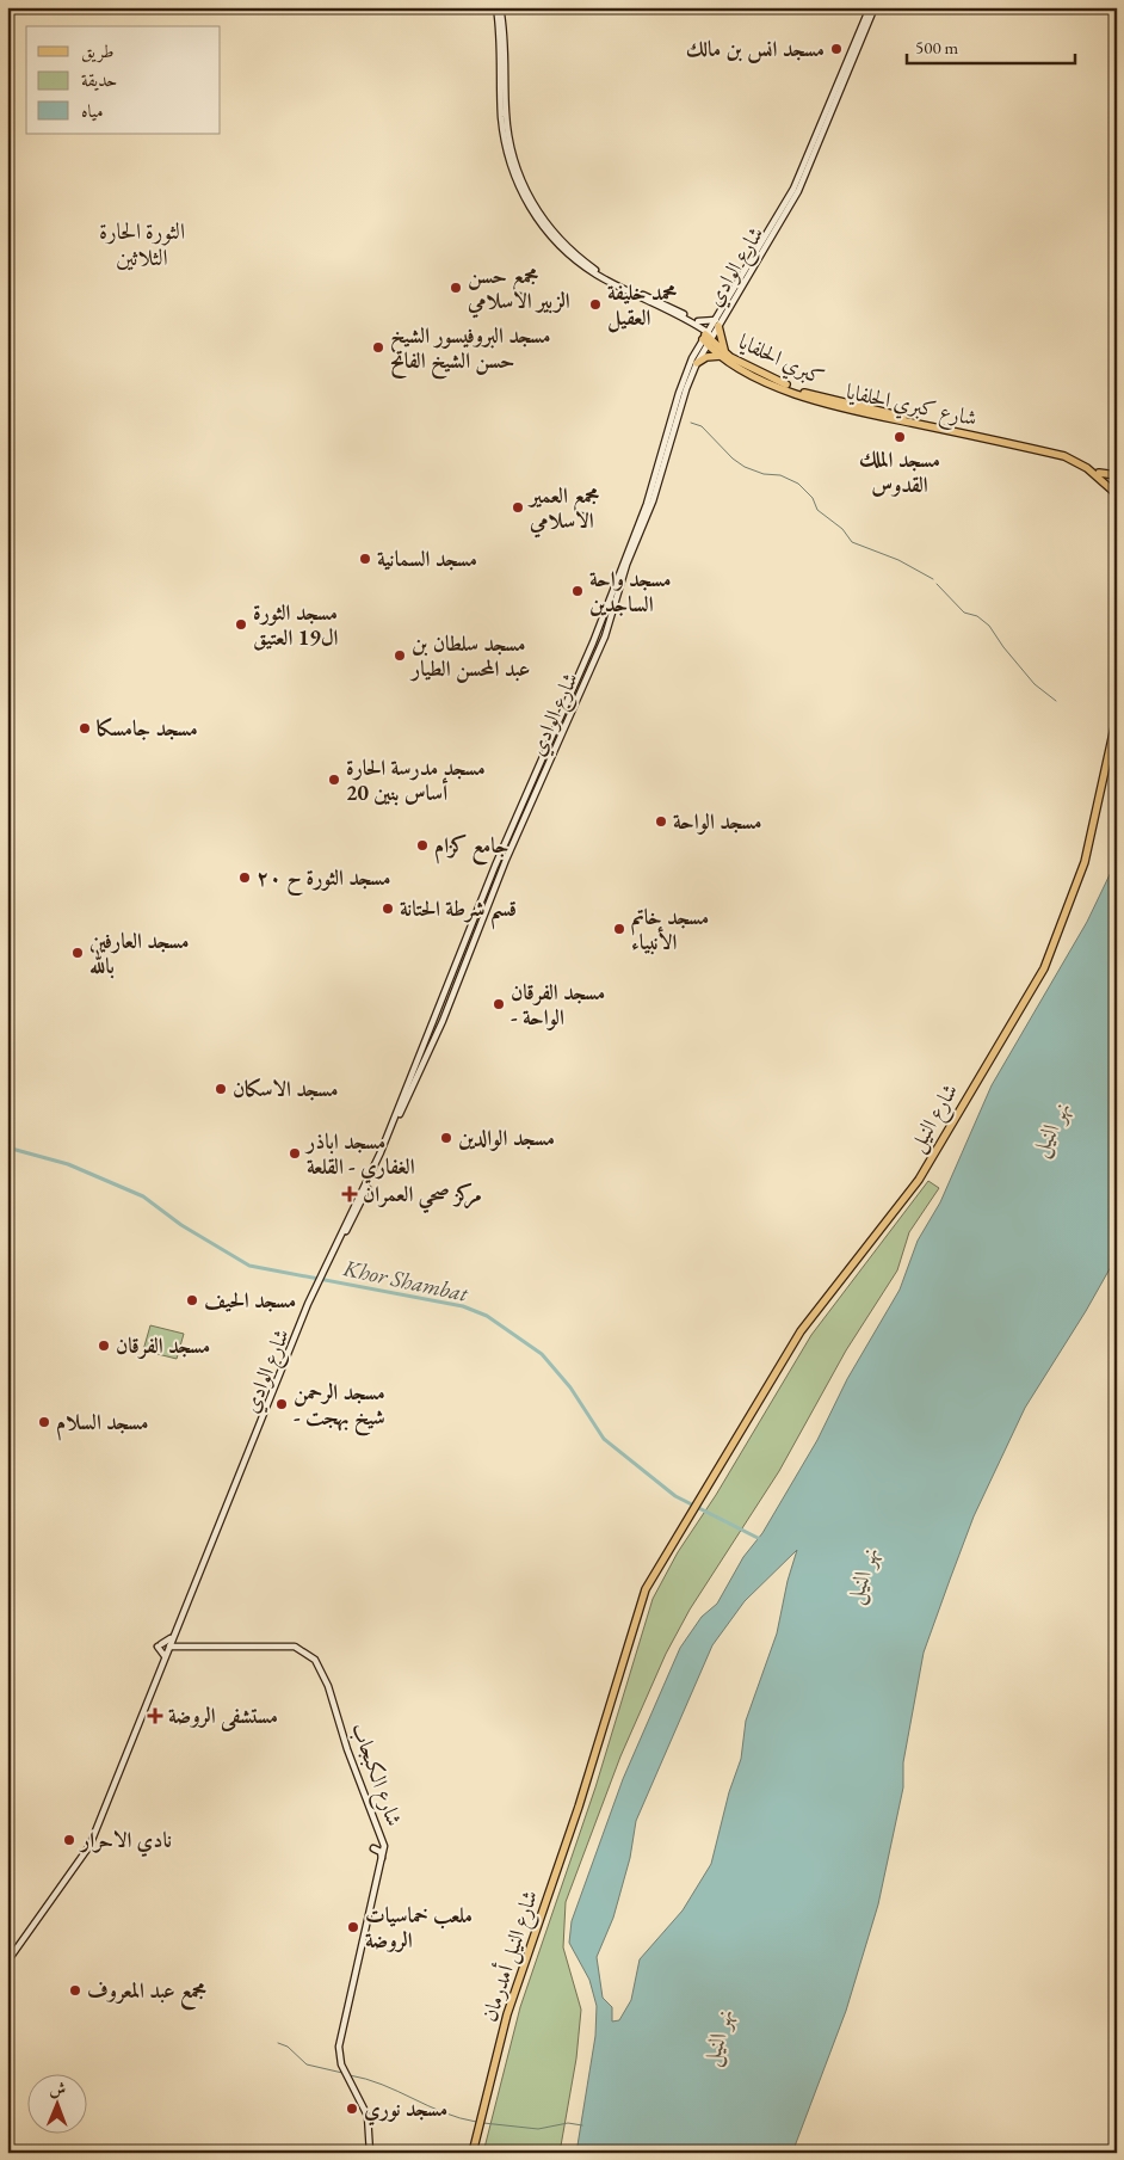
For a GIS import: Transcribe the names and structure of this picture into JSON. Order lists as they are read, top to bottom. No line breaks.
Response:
{"streets":{"main road":["شارع الوادي","كبري الحلفايا","شارع كبري الحلفايا","شارع النيل","شارع الكبجاب","شارع النيل أمدرمان"]},"crossings":[["شارع الوادي","شارع كبري الحلفايا"],["كبري الحلفايا","شارع كبري الحلفايا"],["شارع النيل","شارع النيل أمدرمان"]],"districts":["الثورة الحارة الثلاثين"],"water":["نهر النيل","Khor Shambat"],"places":{"other":["مسجد انس بن مالك","مجمع حسن الزبير الاسلامي","محمد خليفة العقيل","مسجد البروفيسور الشيخ حسن الشيخ الفاتح","مسجد الملك القدوس","مجمع العمير الاسلامي","مسجد السمانية","مسجد واحة الساجدين","مسجد الثورة ال19 العتيق","مسجد سلطان بن عبد المحسن الطيار","مسجد جامسكا","مسجد مدرسة الحارة 20 أساس بنين","مسجد الواحة","جامع كزام","مسجد الثورة ح ٢٠","قسم شرطة الحتانة","مسجد خاتم الأنبياء","مسجد العارفين بالله","مسجد الفرقان - الواحة","مسجد الاسكان","مسجد الوالدين","مسجد اباذر الغفاري - القلعة","مسجد الحيف","مسجد الفرقان","مسجد الرحمن - شيخ بهجت","مسجد السلام","نادي الاحرار","ملعب خماسيات الروضة","مجمع عبد المعروف","مسجد نوري"],"health":["مركز صحي العمران","مستشفى الروضة"]},"legend":["طريق","حديقة","مياه"],"scale_bar":"500 m","north":"top"}
